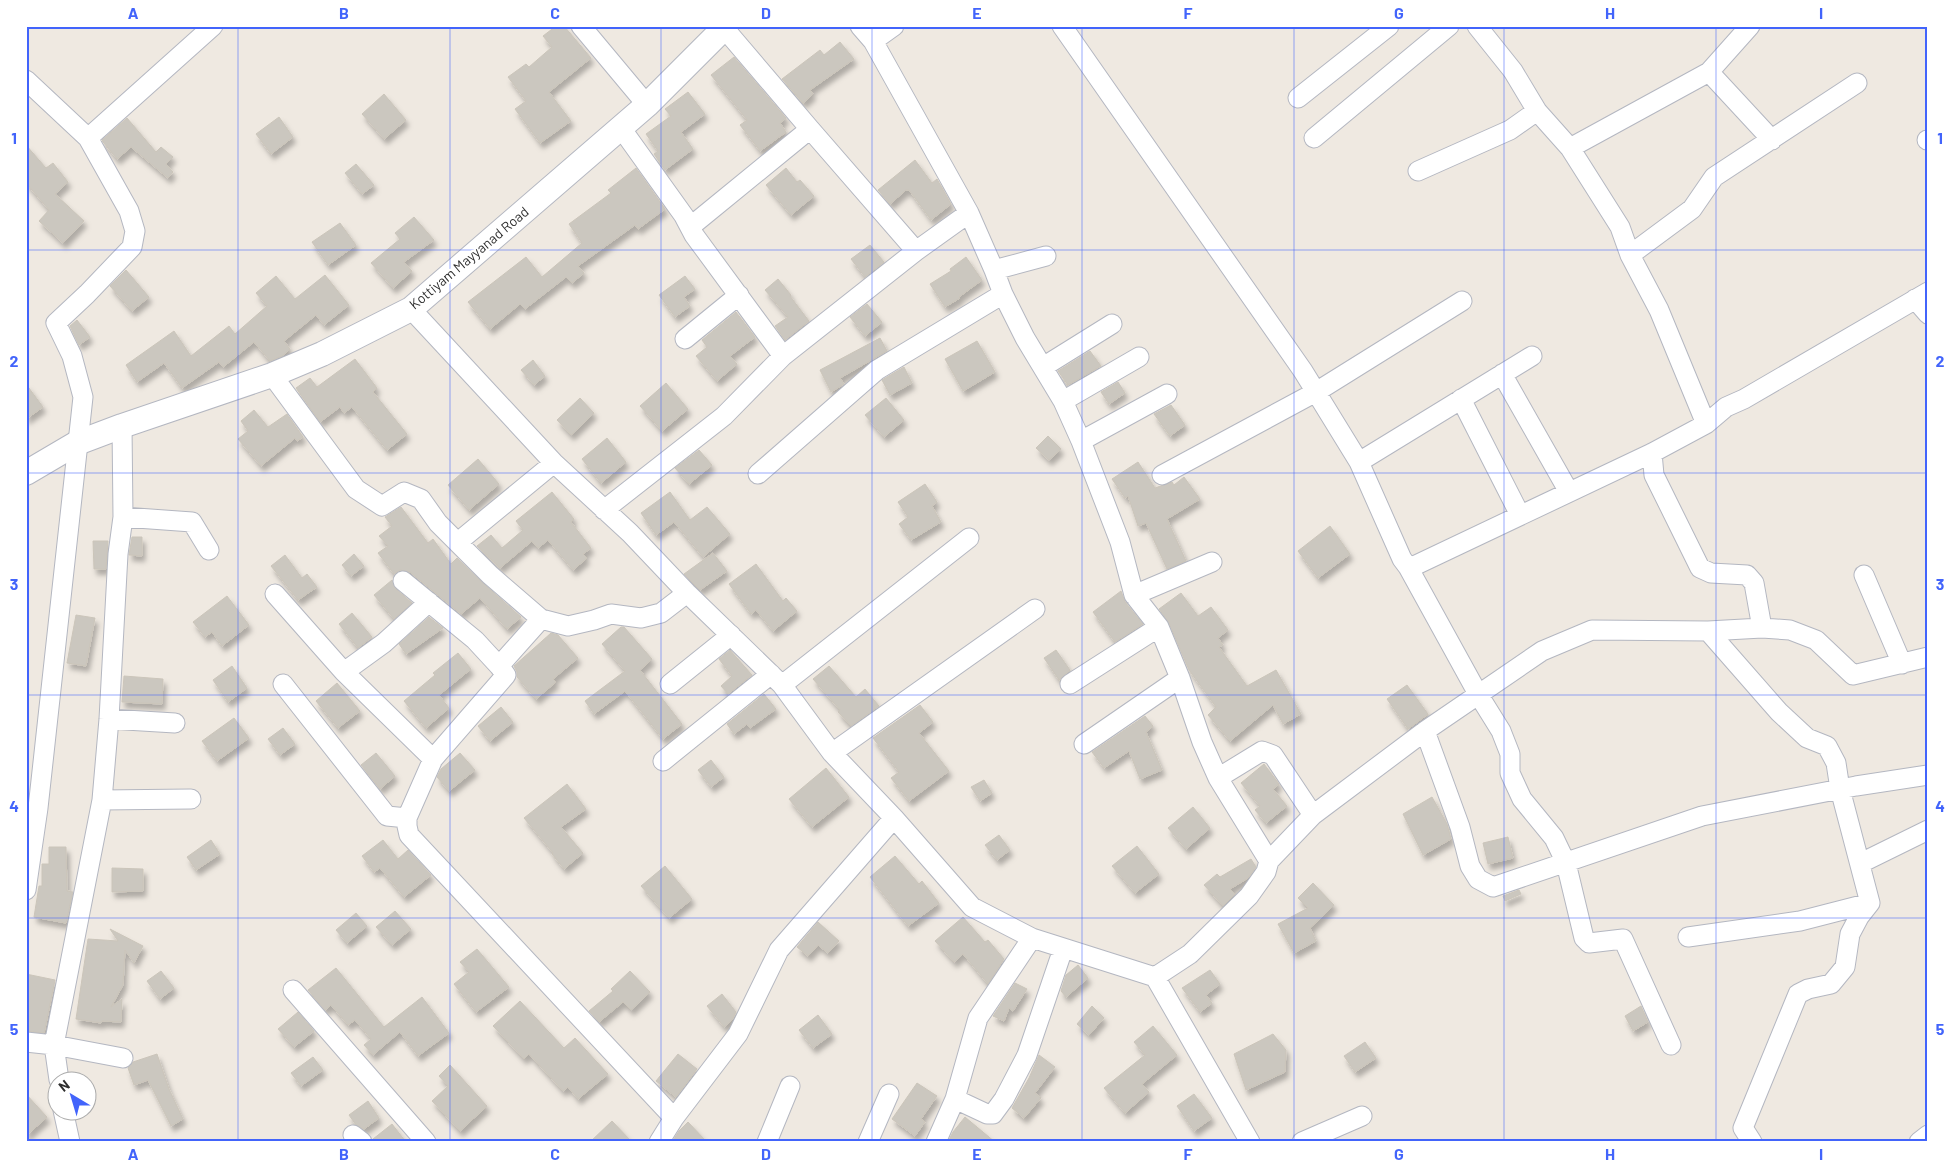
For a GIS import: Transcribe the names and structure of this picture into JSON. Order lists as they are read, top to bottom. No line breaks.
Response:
{"streets":{"street":["Kottiyam Mayyanad Road"]},"north":"top left","grid":{"columns":["A","B","C","D","E","F","G","H","I"],"rows":["1","2","3","4","5"]}}
